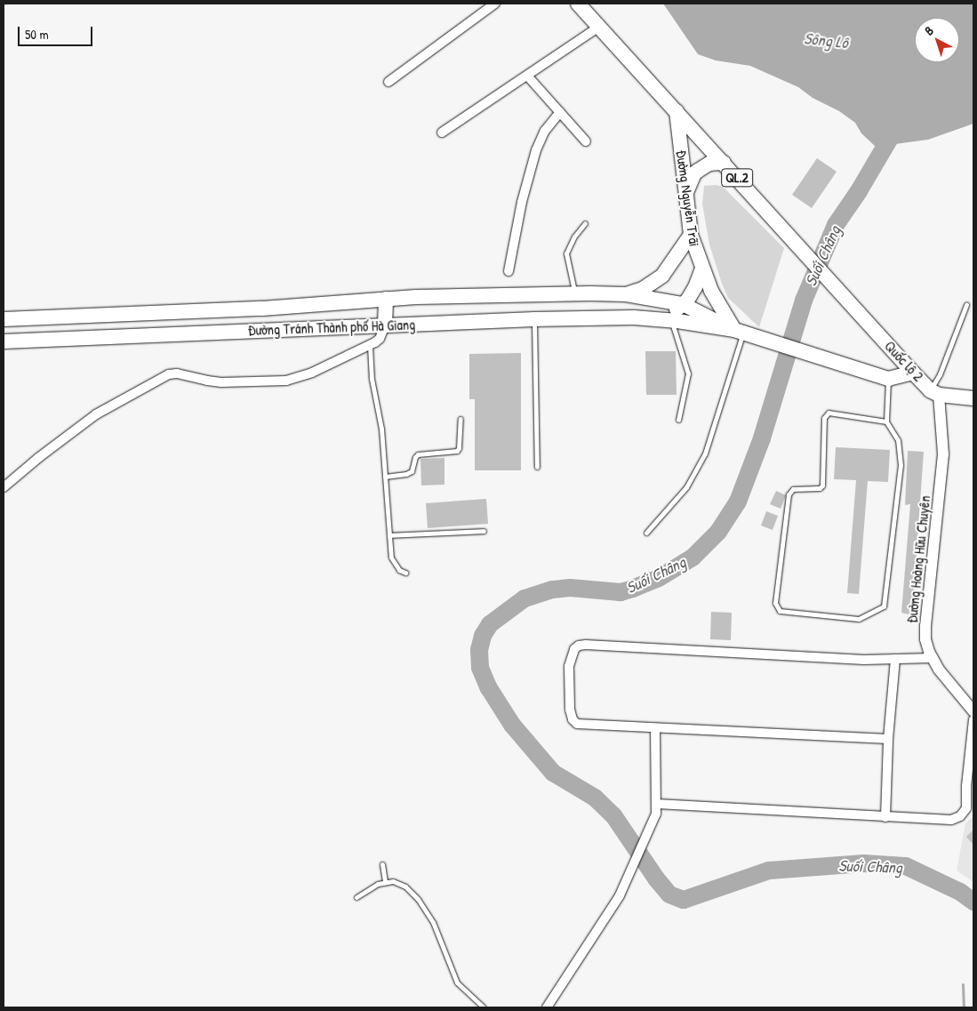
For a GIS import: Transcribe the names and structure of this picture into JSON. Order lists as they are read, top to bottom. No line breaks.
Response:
{"streets":{"main road":["QL.2","Đường Nguyễn Trãi","Đường Tránh Thành phố Hà Giang","Quốc lộ 2"],"street":["Đường Hoàng Hữu Chuyên"]},"crossings":[["Đường Nguyễn Trãi","Đường Tránh Thành phố Hà Giang"],["Đường Nguyễn Trãi","Quốc lộ 2"],["Quốc lộ 2","Đường Hoàng Hữu Chuyên"]],"water":["Sông Lô","Suối Châng"],"scale_bar":"50 m","north":"top left"}
